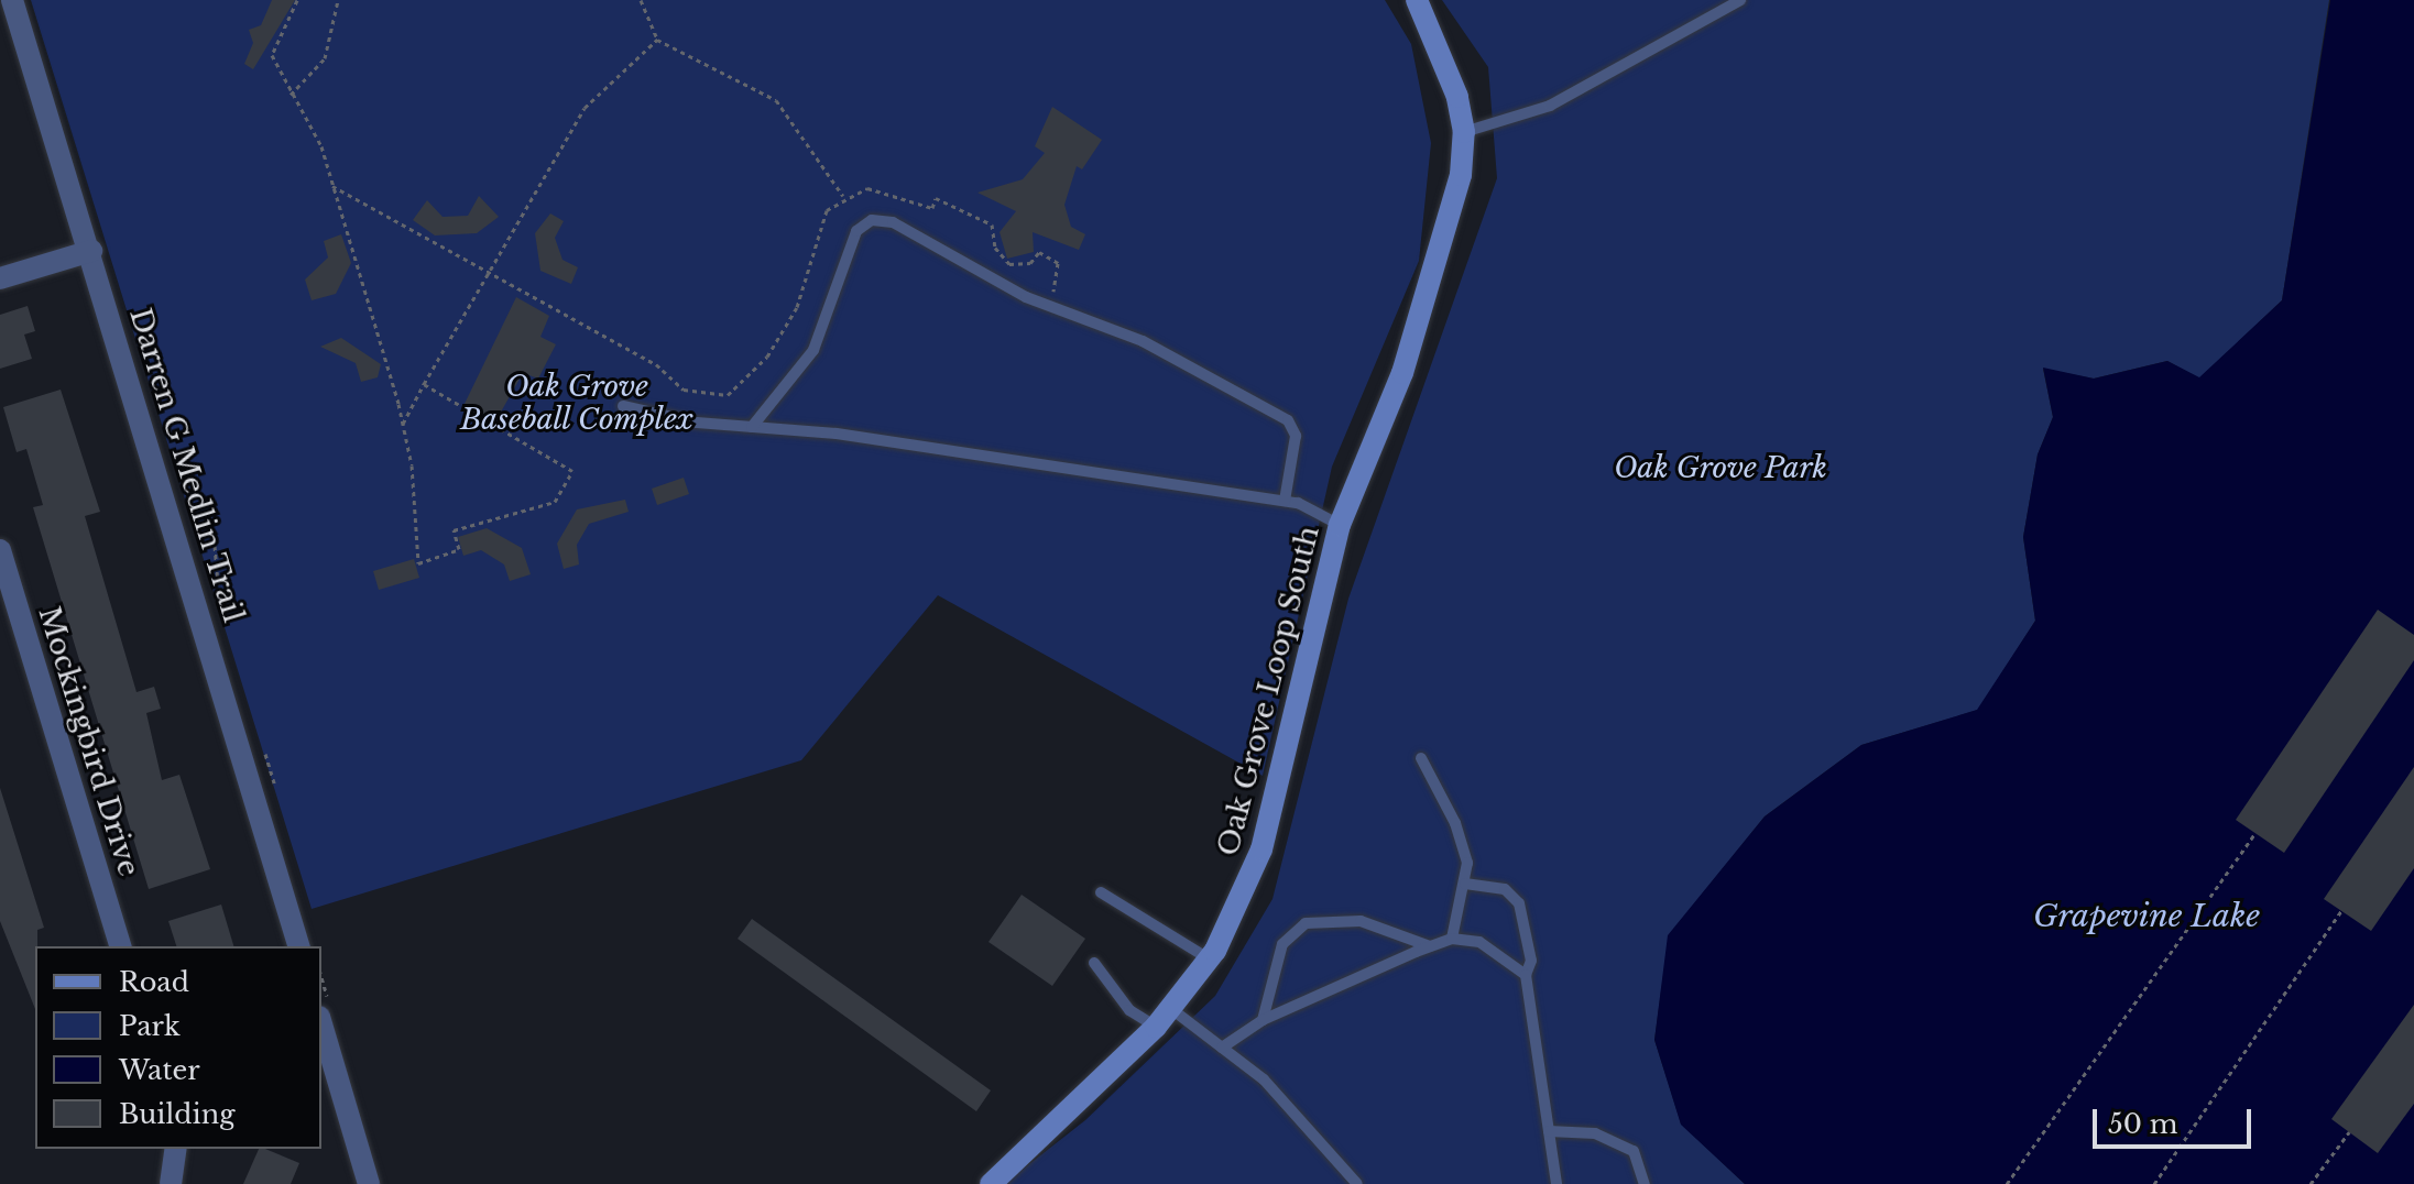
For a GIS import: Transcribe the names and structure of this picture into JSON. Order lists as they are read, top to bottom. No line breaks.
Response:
{"streets":{"street":["Darren G Medlin Trail","Oak Grove Loop South","Mockingbird Drive"]},"water":["Grapevine Lake"],"parks":["Oak Grove Baseball Complex","Oak Grove Park"],"legend":["Road","Park","Water","Building"],"scale_bar":"50 m"}
